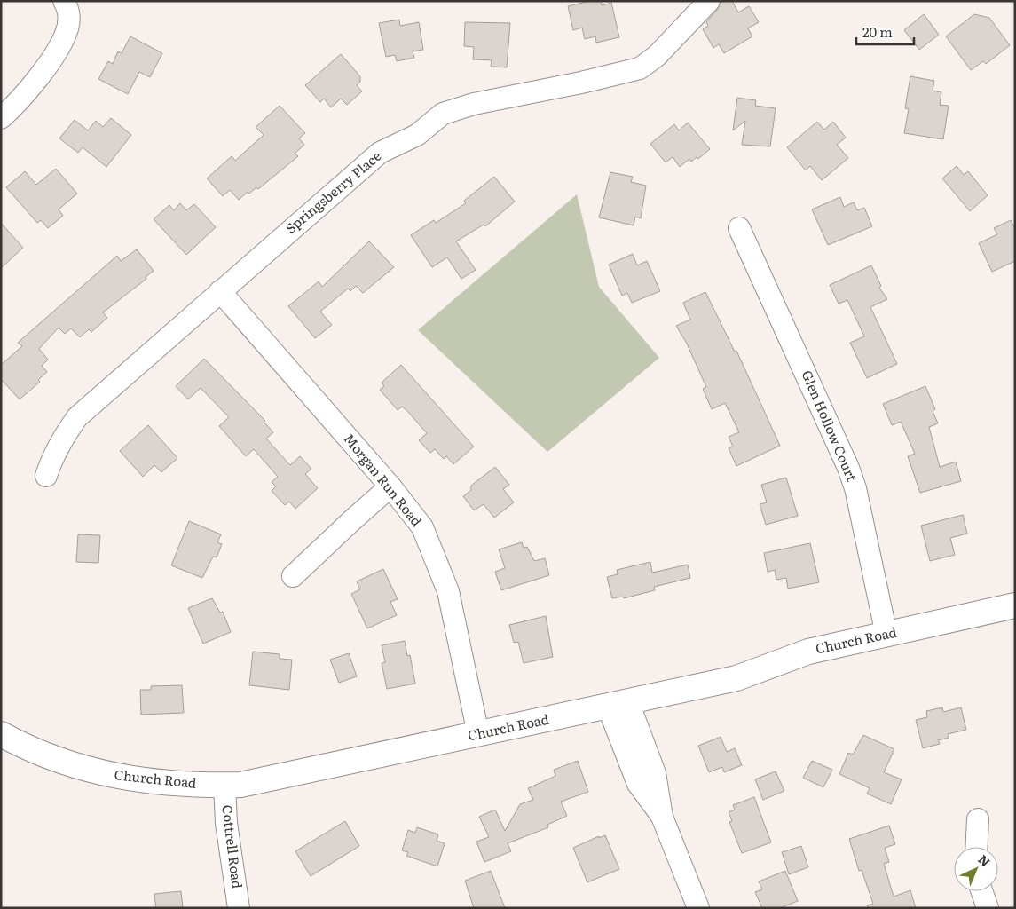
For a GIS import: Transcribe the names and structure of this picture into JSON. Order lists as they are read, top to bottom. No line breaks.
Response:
{"streets":{"main road":["Church Road"],"street":["Springsberry Place","Glen Hollow Court","Morgan Run Road","Cottrell Road"]},"crossings":[["Springsberry Place","Morgan Run Road"],["Glen Hollow Court","Church Road"],["Morgan Run Road","Church Road"],["Church Road","Cottrell Road"]],"scale_bar":"20 m","north":"top right"}
